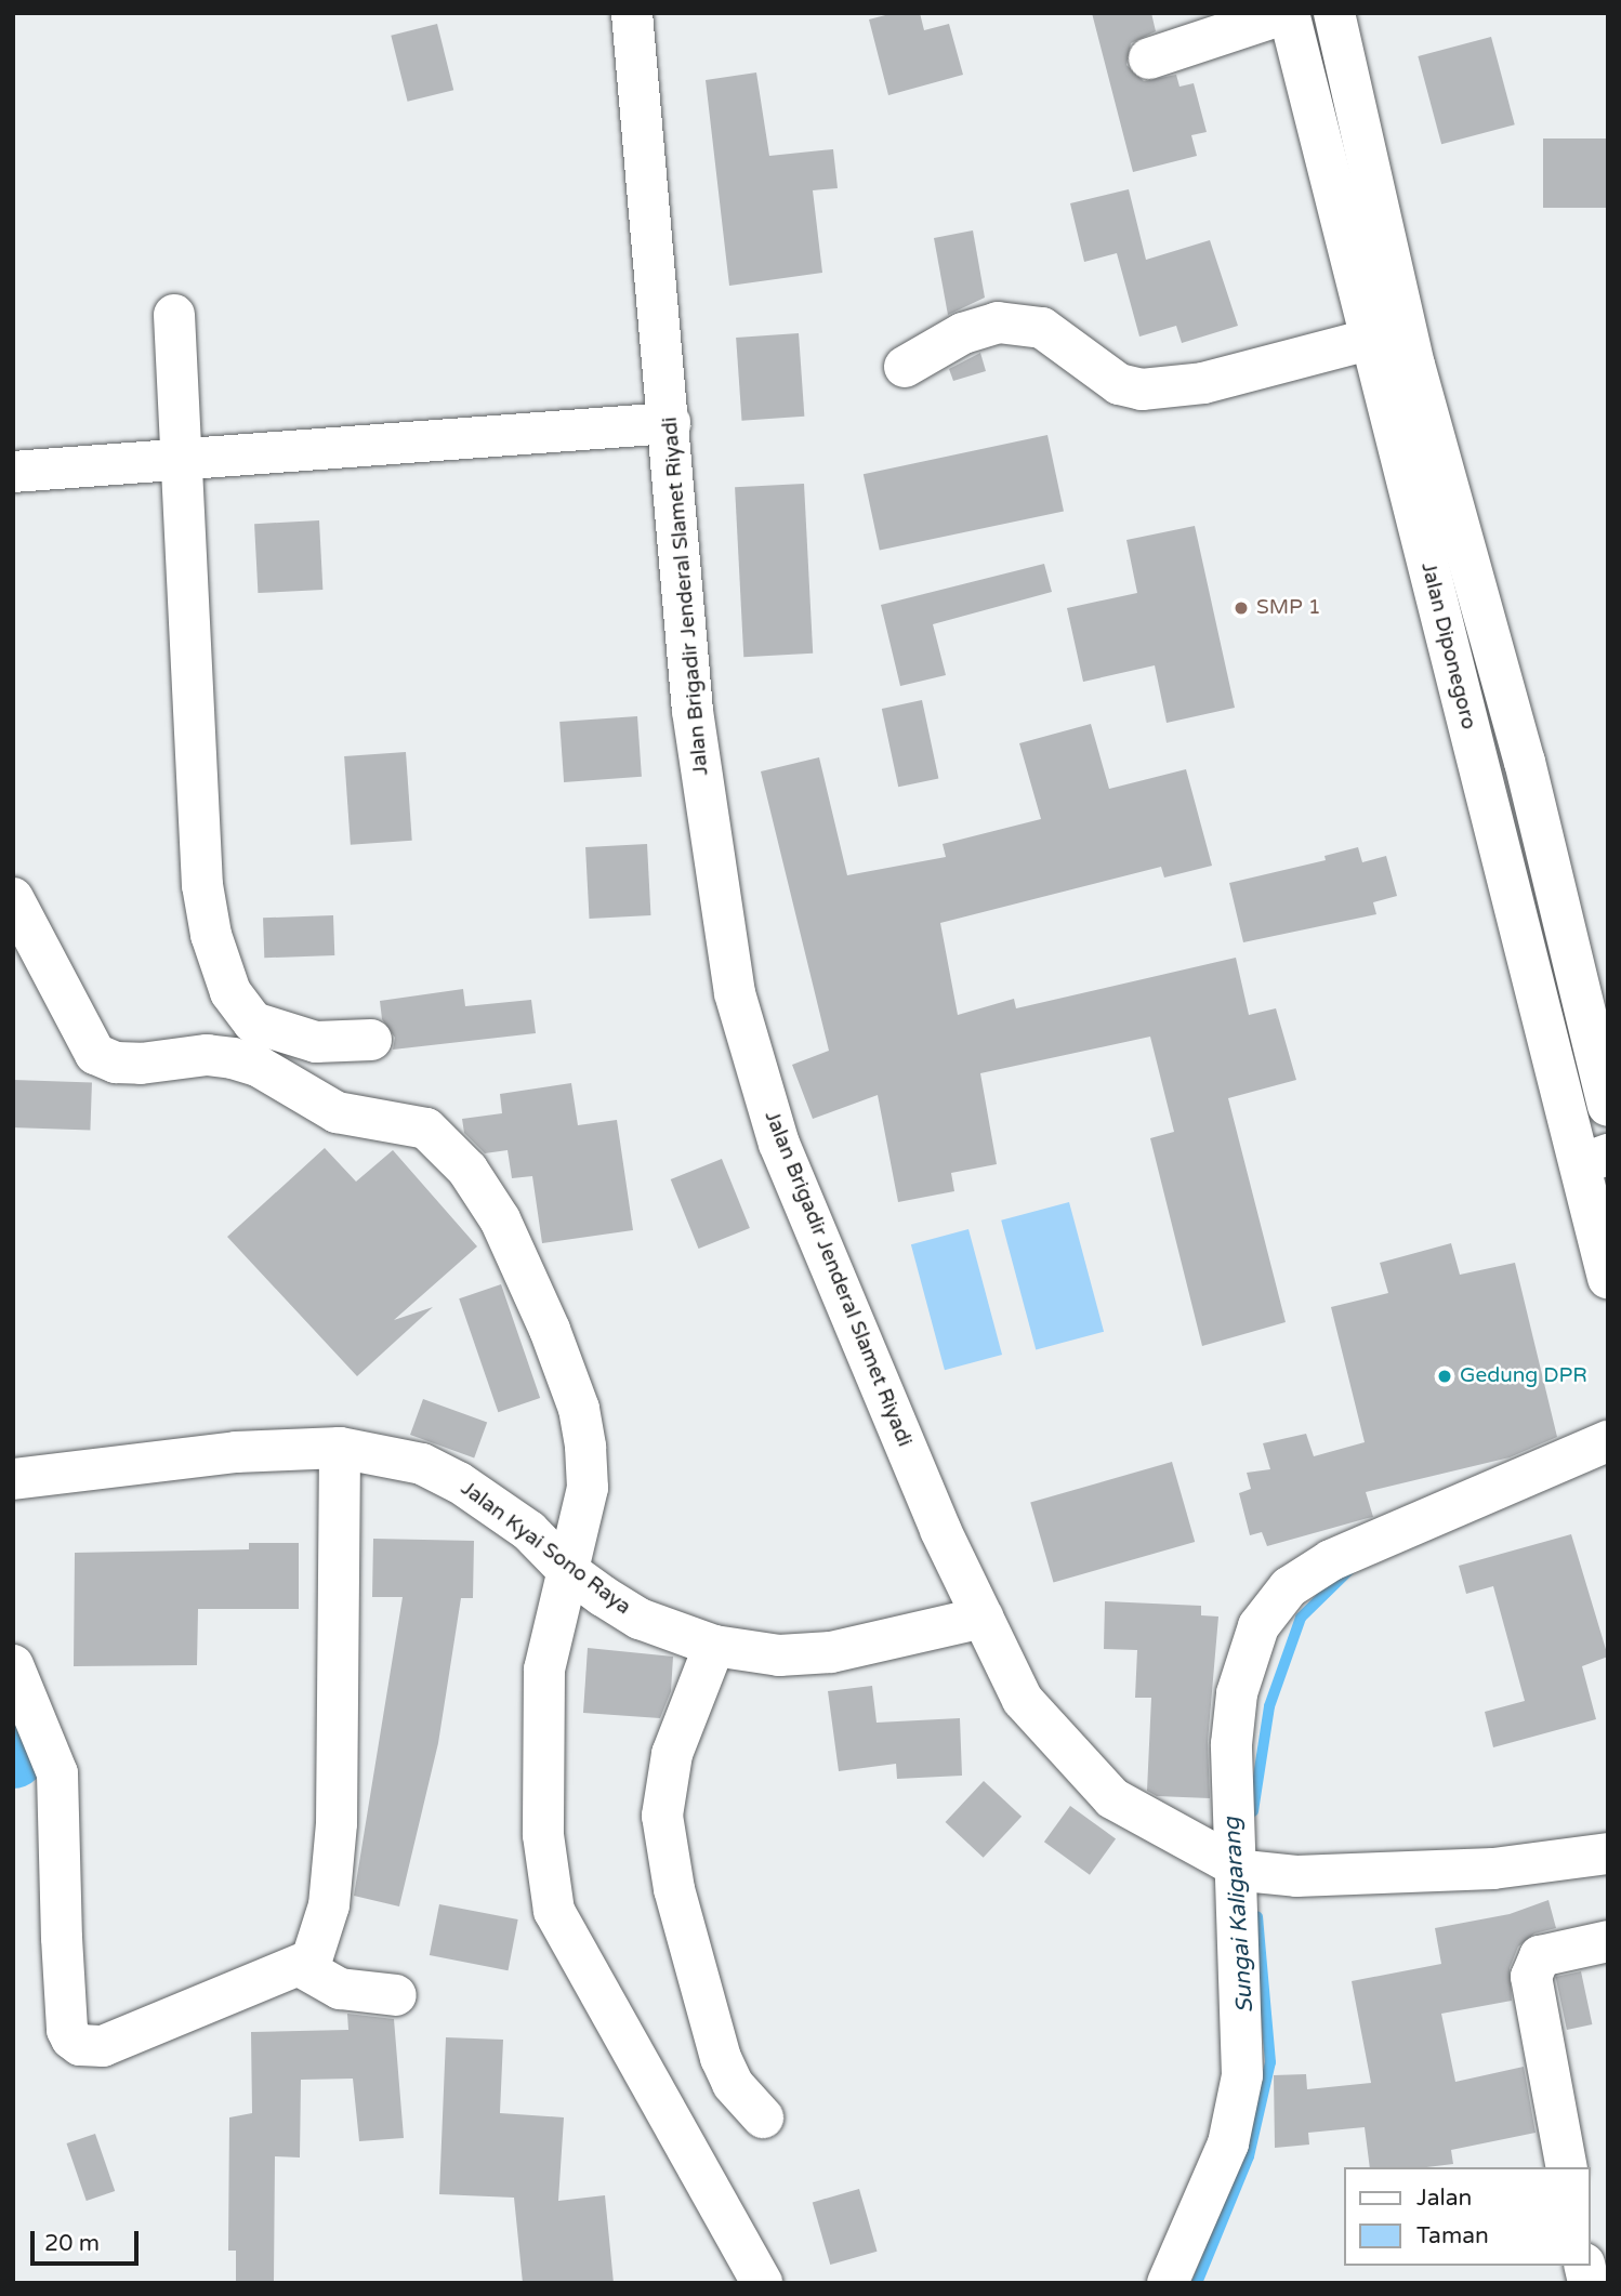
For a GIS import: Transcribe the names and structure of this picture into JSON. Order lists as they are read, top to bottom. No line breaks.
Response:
{"streets":{"main road":["Jalan Brigadir Jenderal Slamet Riyadi","Jalan Diponegoro","Jalan Kyai Sono Raya"]},"crossings":[["Jalan Brigadir Jenderal Slamet Riyadi","Jalan Kyai Sono Raya"]],"water":["Sungai Kaligarang"],"places":["SMP 1","Gedung DPR"],"legend":["Jalan","Taman"],"scale_bar":"20 m"}
